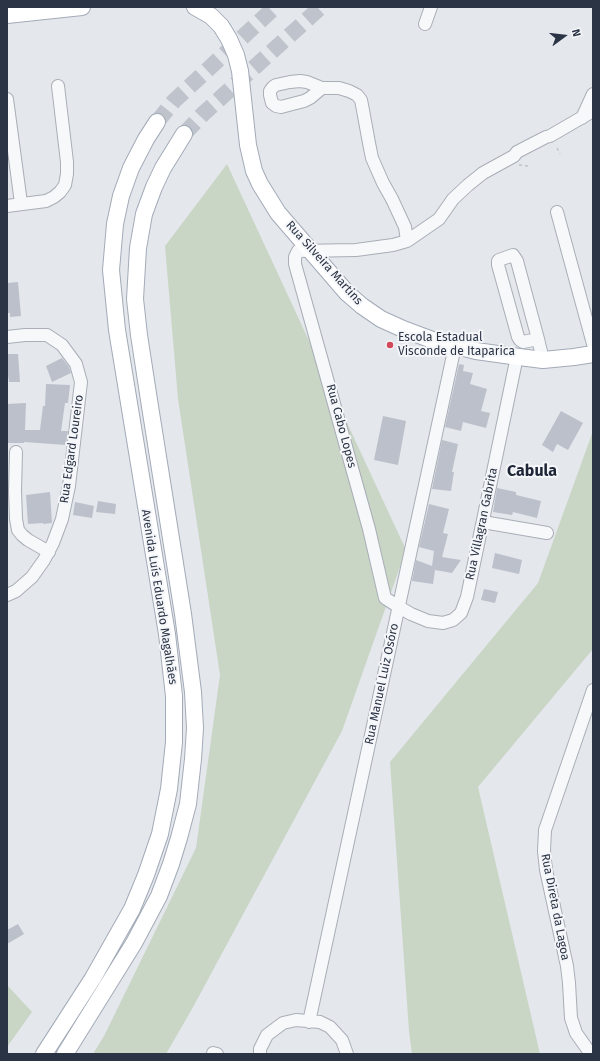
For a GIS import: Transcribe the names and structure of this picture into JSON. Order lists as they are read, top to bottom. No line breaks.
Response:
{"streets":{"main road":["Rua Silveira Martins","Avenida Luís Eduardo Magalhães"],"street":["Rua Cabo Lopes","Rua Edgard Loureiro","Rua Villagran Gabrita","Rua Manuel Luiz Osóro","Rua Direta da Lagoa"]},"crossings":[["Rua Silveira Martins","Rua Cabo Lopes"],["Rua Silveira Martins","Rua Manuel Luiz Osóro"],["Rua Cabo Lopes","Rua Villagran Gabrita"],["Rua Cabo Lopes","Rua Manuel Luiz Osóro"],["Rua Villagran Gabrita","Rua Manuel Luiz Osóro"]],"districts":["Cabula"],"places":["Escola Estadual Visconde de Itaparica"],"north":"right"}
